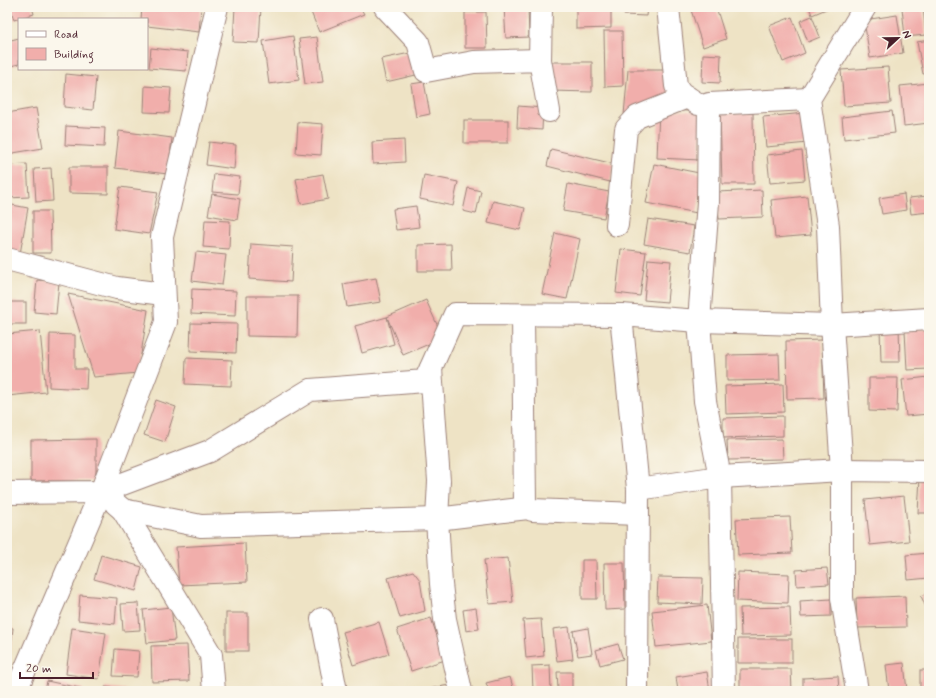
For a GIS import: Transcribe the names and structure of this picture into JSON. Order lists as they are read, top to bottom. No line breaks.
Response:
{"legend":["Road","Building"],"scale_bar":"20 m","north":"right"}
